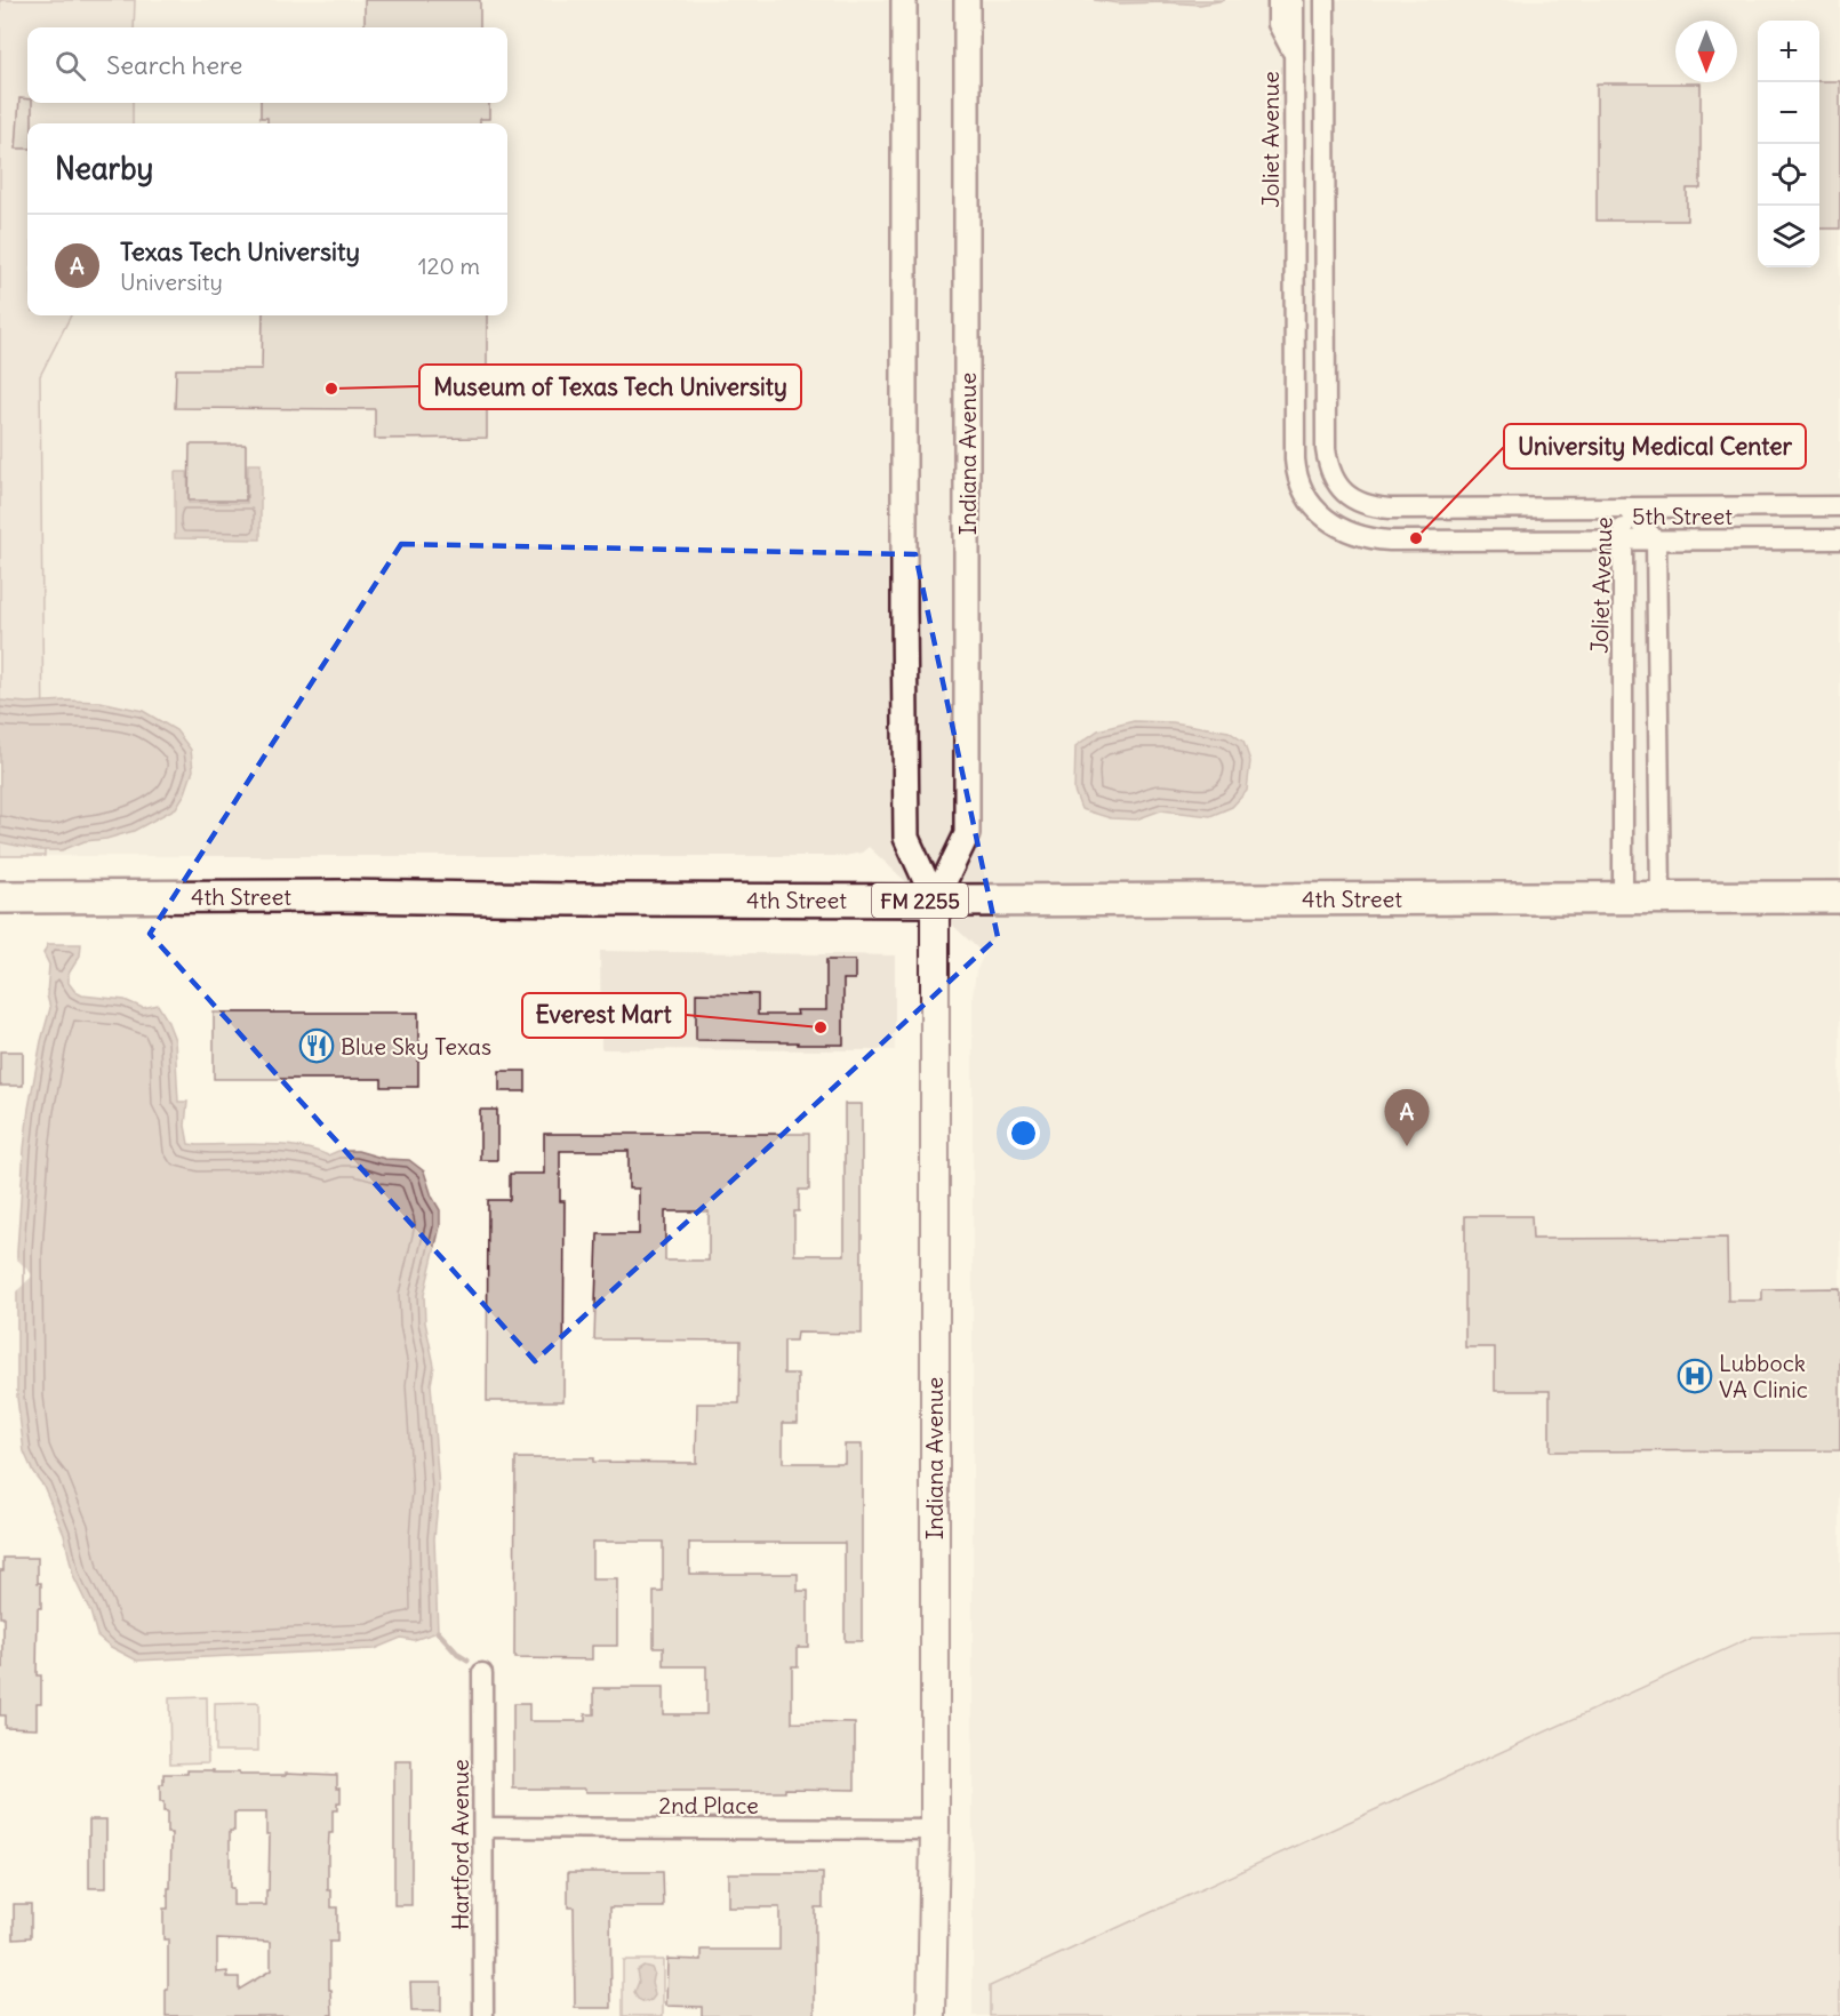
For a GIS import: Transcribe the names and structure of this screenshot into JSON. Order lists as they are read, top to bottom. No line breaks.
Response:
{"streets":{"main road":["Indiana Avenue","4th Street","FM 2255"],"street":["Joliet Avenue","5th Street","2nd Place","Hartford Avenue"]},"crossings":[["Joliet Avenue","5th Street"],["Joliet Avenue","4th Street"],["Indiana Avenue","4th Street"],["Indiana Avenue","2nd Place"],["2nd Place","Hartford Avenue"]],"places":{"other":["Museum of Texas Tech University","University Medical Center","Everest Mart"],"restaurant":["Blue Sky Texas"],"hospital":["Lubbock VA Clinic"]},"north":"bottom","page":{"map_buttons":["+","−"],"search":"Search here","heading":"Nearby","list":[{"mark":"A","name":"Texas Tech University","note":"University","value":"120 m"}],"pins":"A"}}
